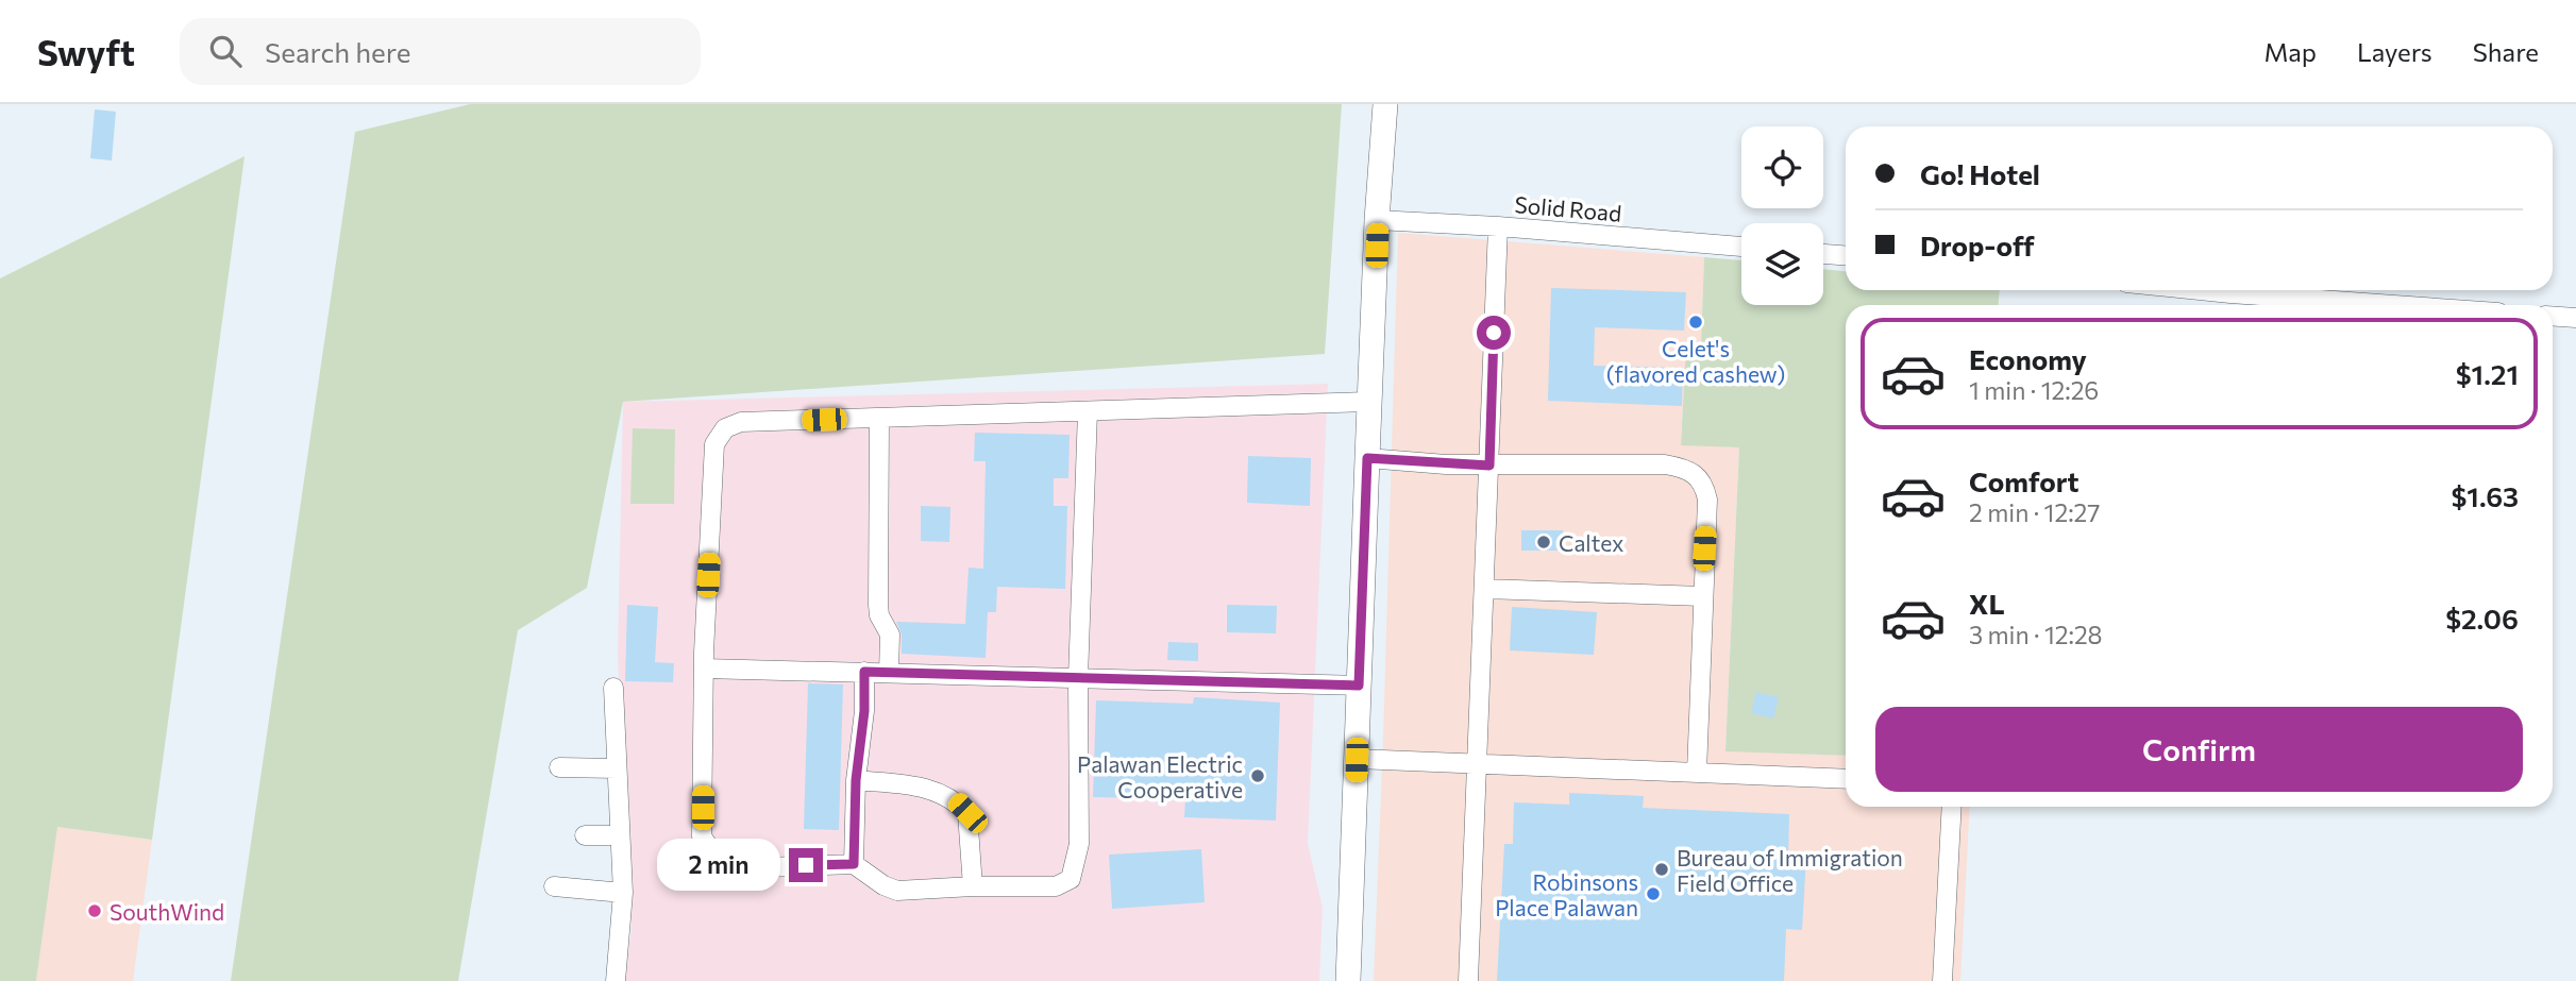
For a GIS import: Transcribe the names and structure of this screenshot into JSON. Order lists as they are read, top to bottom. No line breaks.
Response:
{"streets":{"street":["Solid Road"]},"places":["Celet's (flavored cashew)","Caltex","Palawan Electric Cooperative","Bureau of Immigration Field Office","Robinsons Place Palawan","SouthWind"],"page":{"header":"Swyft","search":"Search here","nav":["Map","Layers","Share"],"banner":["Go! Hotel","Drop-off"],"list":[{"name":"Economy","note":"1 min · 12:26","value":"$1.21"},{"name":"Comfort","note":"2 min · 12:27","value":"$1.63"},{"name":"XL","note":"3 min · 12:28","value":"$2.06"}],"buttons":"Confirm","bubble":"2 min"}}
